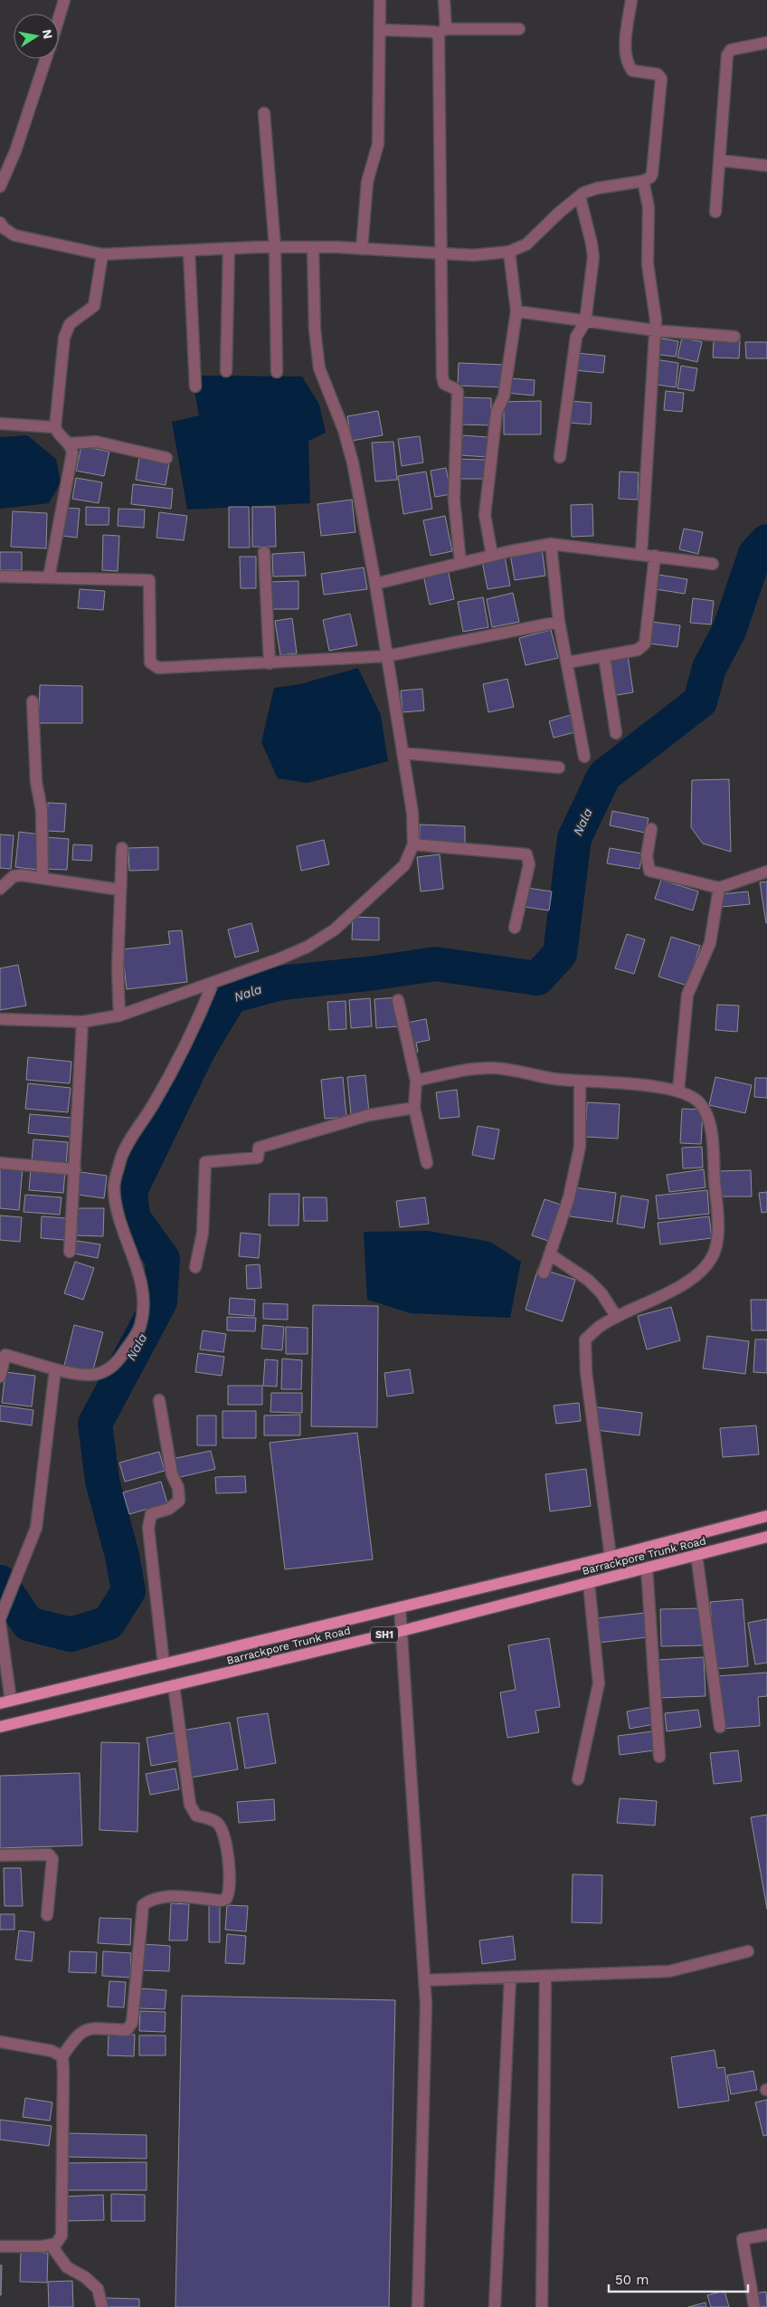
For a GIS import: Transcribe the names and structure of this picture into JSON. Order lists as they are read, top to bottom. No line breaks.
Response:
{"streets":{"main road":["Barrackpore Trunk Road","SH1"]},"water":["Nala"],"scale_bar":"50 m","north":"right"}
